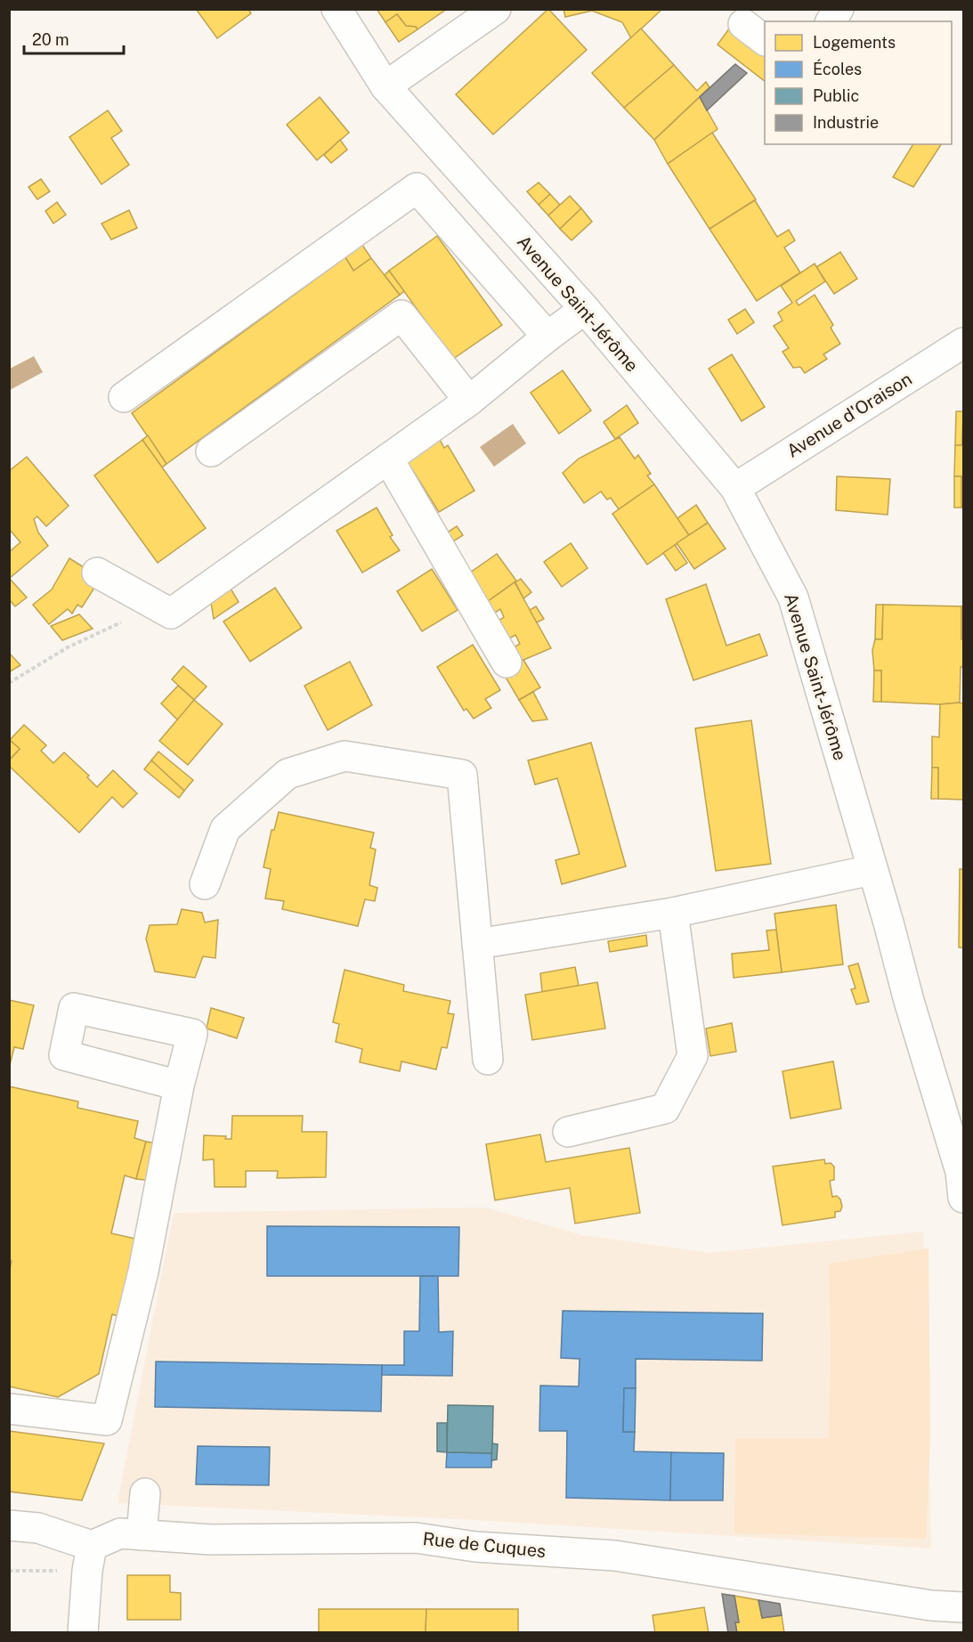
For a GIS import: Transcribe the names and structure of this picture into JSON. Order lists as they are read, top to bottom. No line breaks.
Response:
{"streets":{"street":["Avenue Saint-Jérôme","Avenue d'Oraison","Rue de Cuques"]},"crossings":[["Avenue Saint-Jérôme","Avenue d'Oraison"]],"legend":["Logements","Écoles","Public","Industrie"],"scale_bar":"20 m"}
